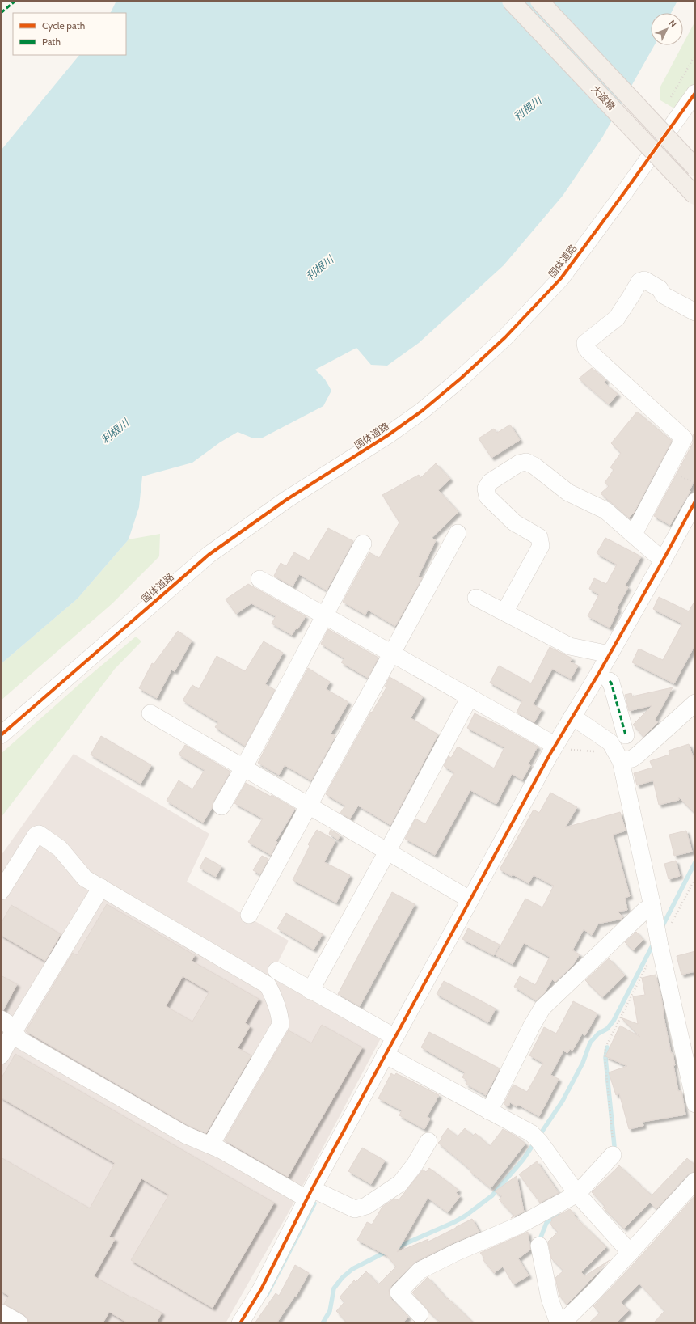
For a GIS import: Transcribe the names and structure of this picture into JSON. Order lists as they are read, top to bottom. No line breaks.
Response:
{"streets":{"main road":["大渡橋"],"street":["国体道路"]},"water":["利根川"],"legend":["Cycle path","Path"],"north":"top right"}
